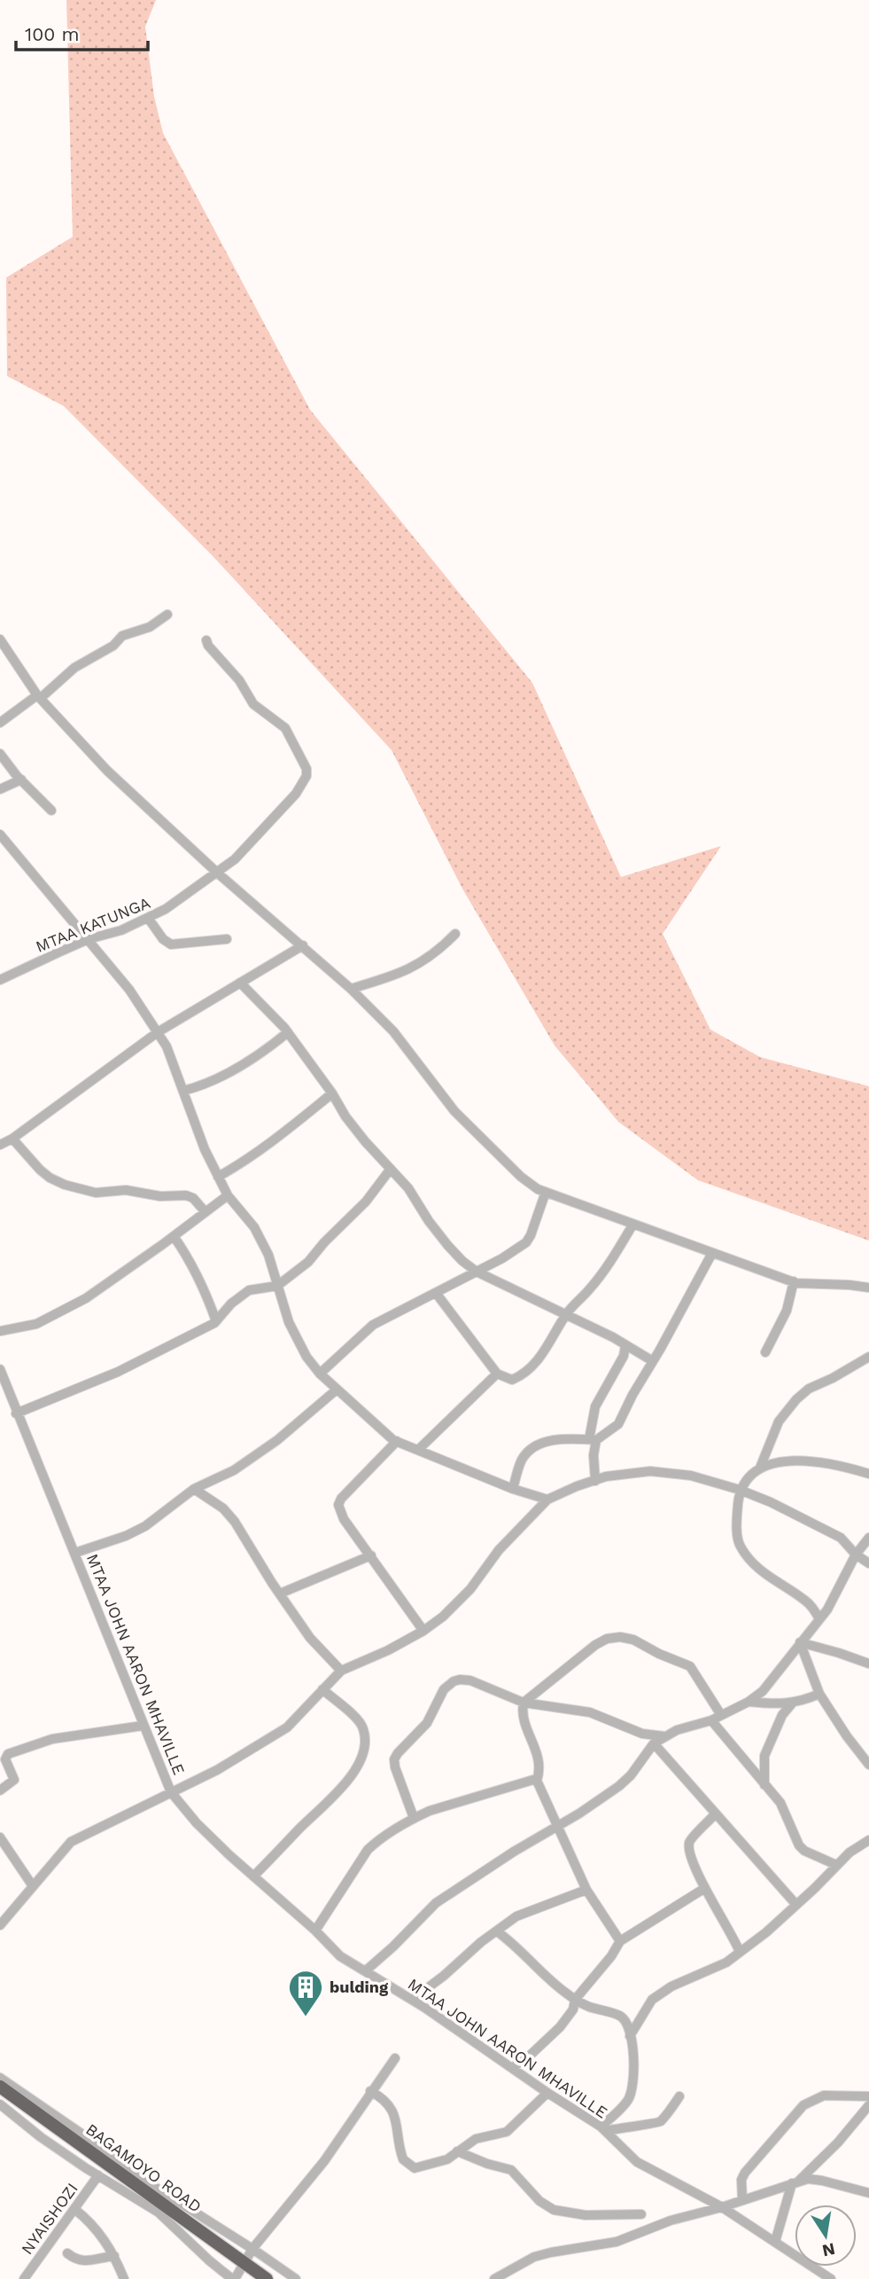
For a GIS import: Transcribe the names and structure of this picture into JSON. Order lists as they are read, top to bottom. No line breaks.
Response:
{"streets":{"highway":["BAGAMOYO ROAD"],"street":["MTAA KATUNGA","MTAA JOHN AARON MHAVILLE","NYAISHOZI"]},"places":{"building":["bulding"]},"scale_bar":"100 m","north":"bottom"}
